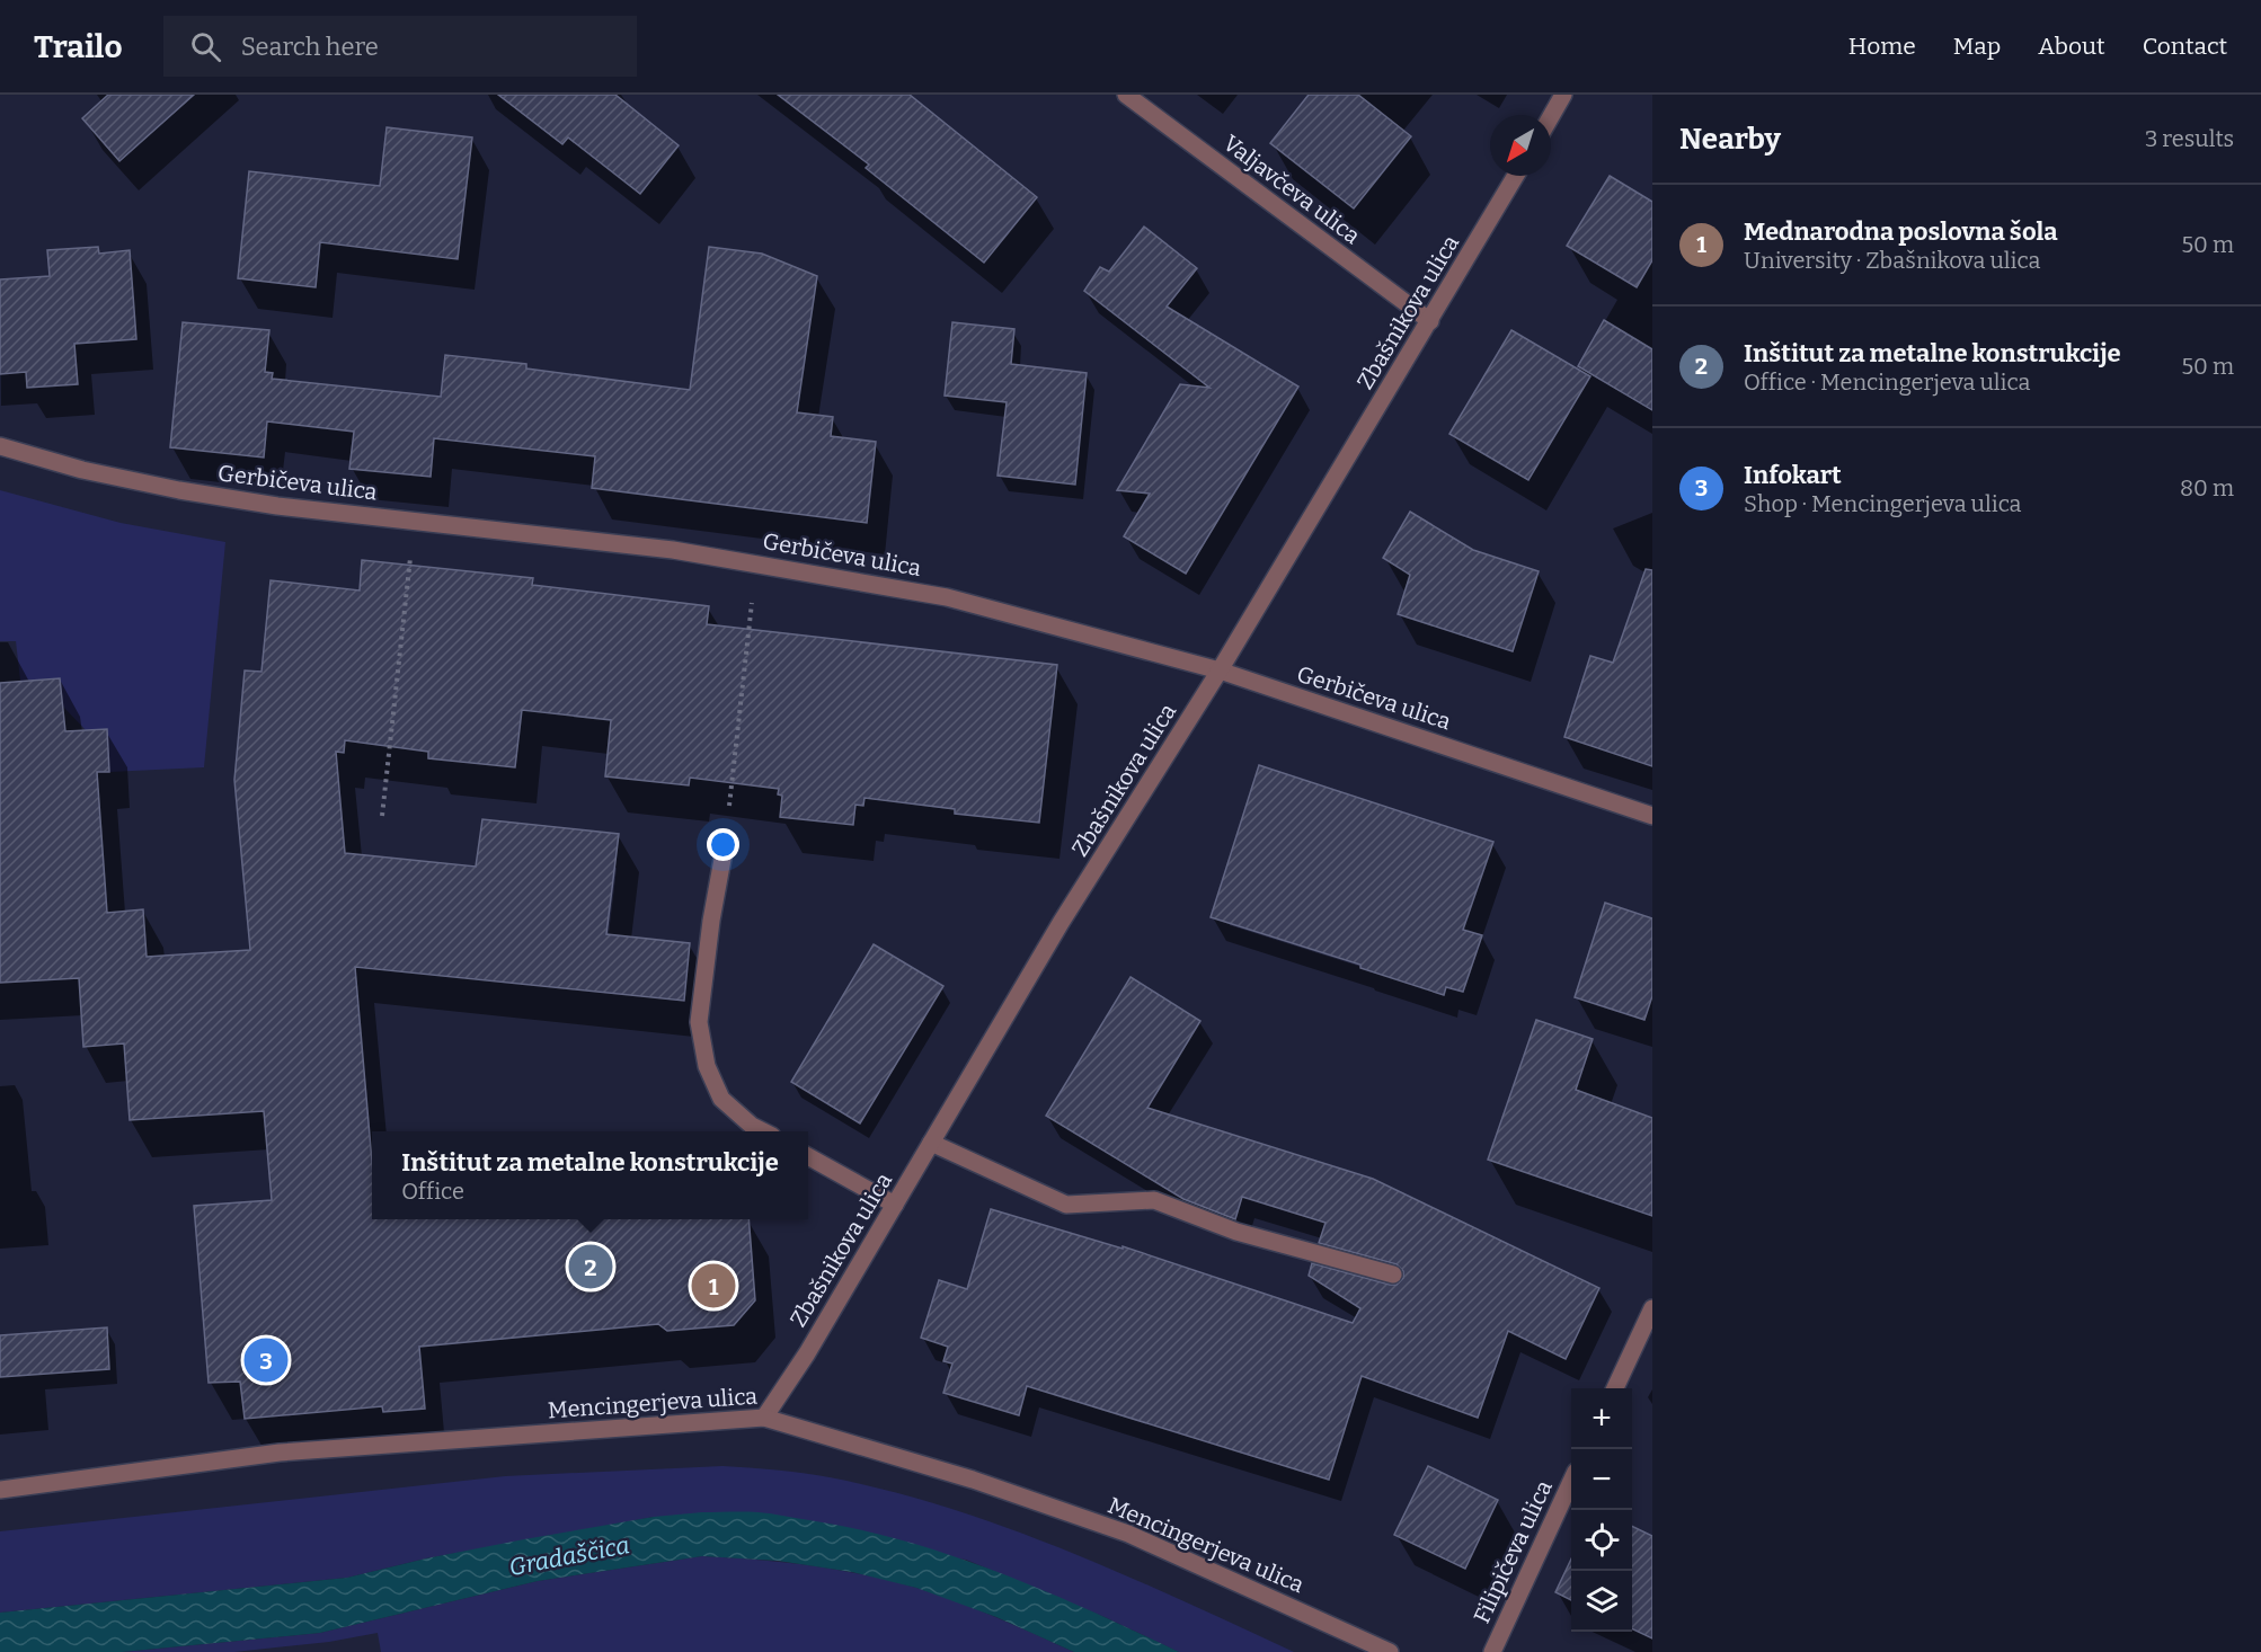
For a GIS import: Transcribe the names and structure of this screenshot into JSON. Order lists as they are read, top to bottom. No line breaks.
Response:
{"streets":{"street":["Valjavčeva ulica","Zbašnikova ulica","Gerbičeva ulica","Mencingerjeva ulica","Filipičeva ulica"]},"crossings":[["Valjavčeva ulica","Zbašnikova ulica"],["Zbašnikova ulica","Gerbičeva ulica"],["Zbašnikova ulica","Mencingerjeva ulica"]],"water":["Gradaščica"],"north":"bottom left","page":{"header":"Trailo","search":"Search here","nav":["Home","Map","About","Contact"],"heading":["Nearby","3 results"],"list":[{"mark":"1","name":"Mednarodna poslovna šola","note":"University · Zbašnikova ulica","value":"50 m"},{"mark":"2","name":"Inštitut za metalne konstrukcije","note":"Office · Mencingerjeva ulica","value":"50 m"},{"mark":"3","name":"Infokart","note":"Shop · Mencingerjeva ulica","value":"80 m"}],"popup":["Inštitut za metalne konstrukcije","Office"],"pins":["2","1","3"],"map_buttons":["+","−"]}}
